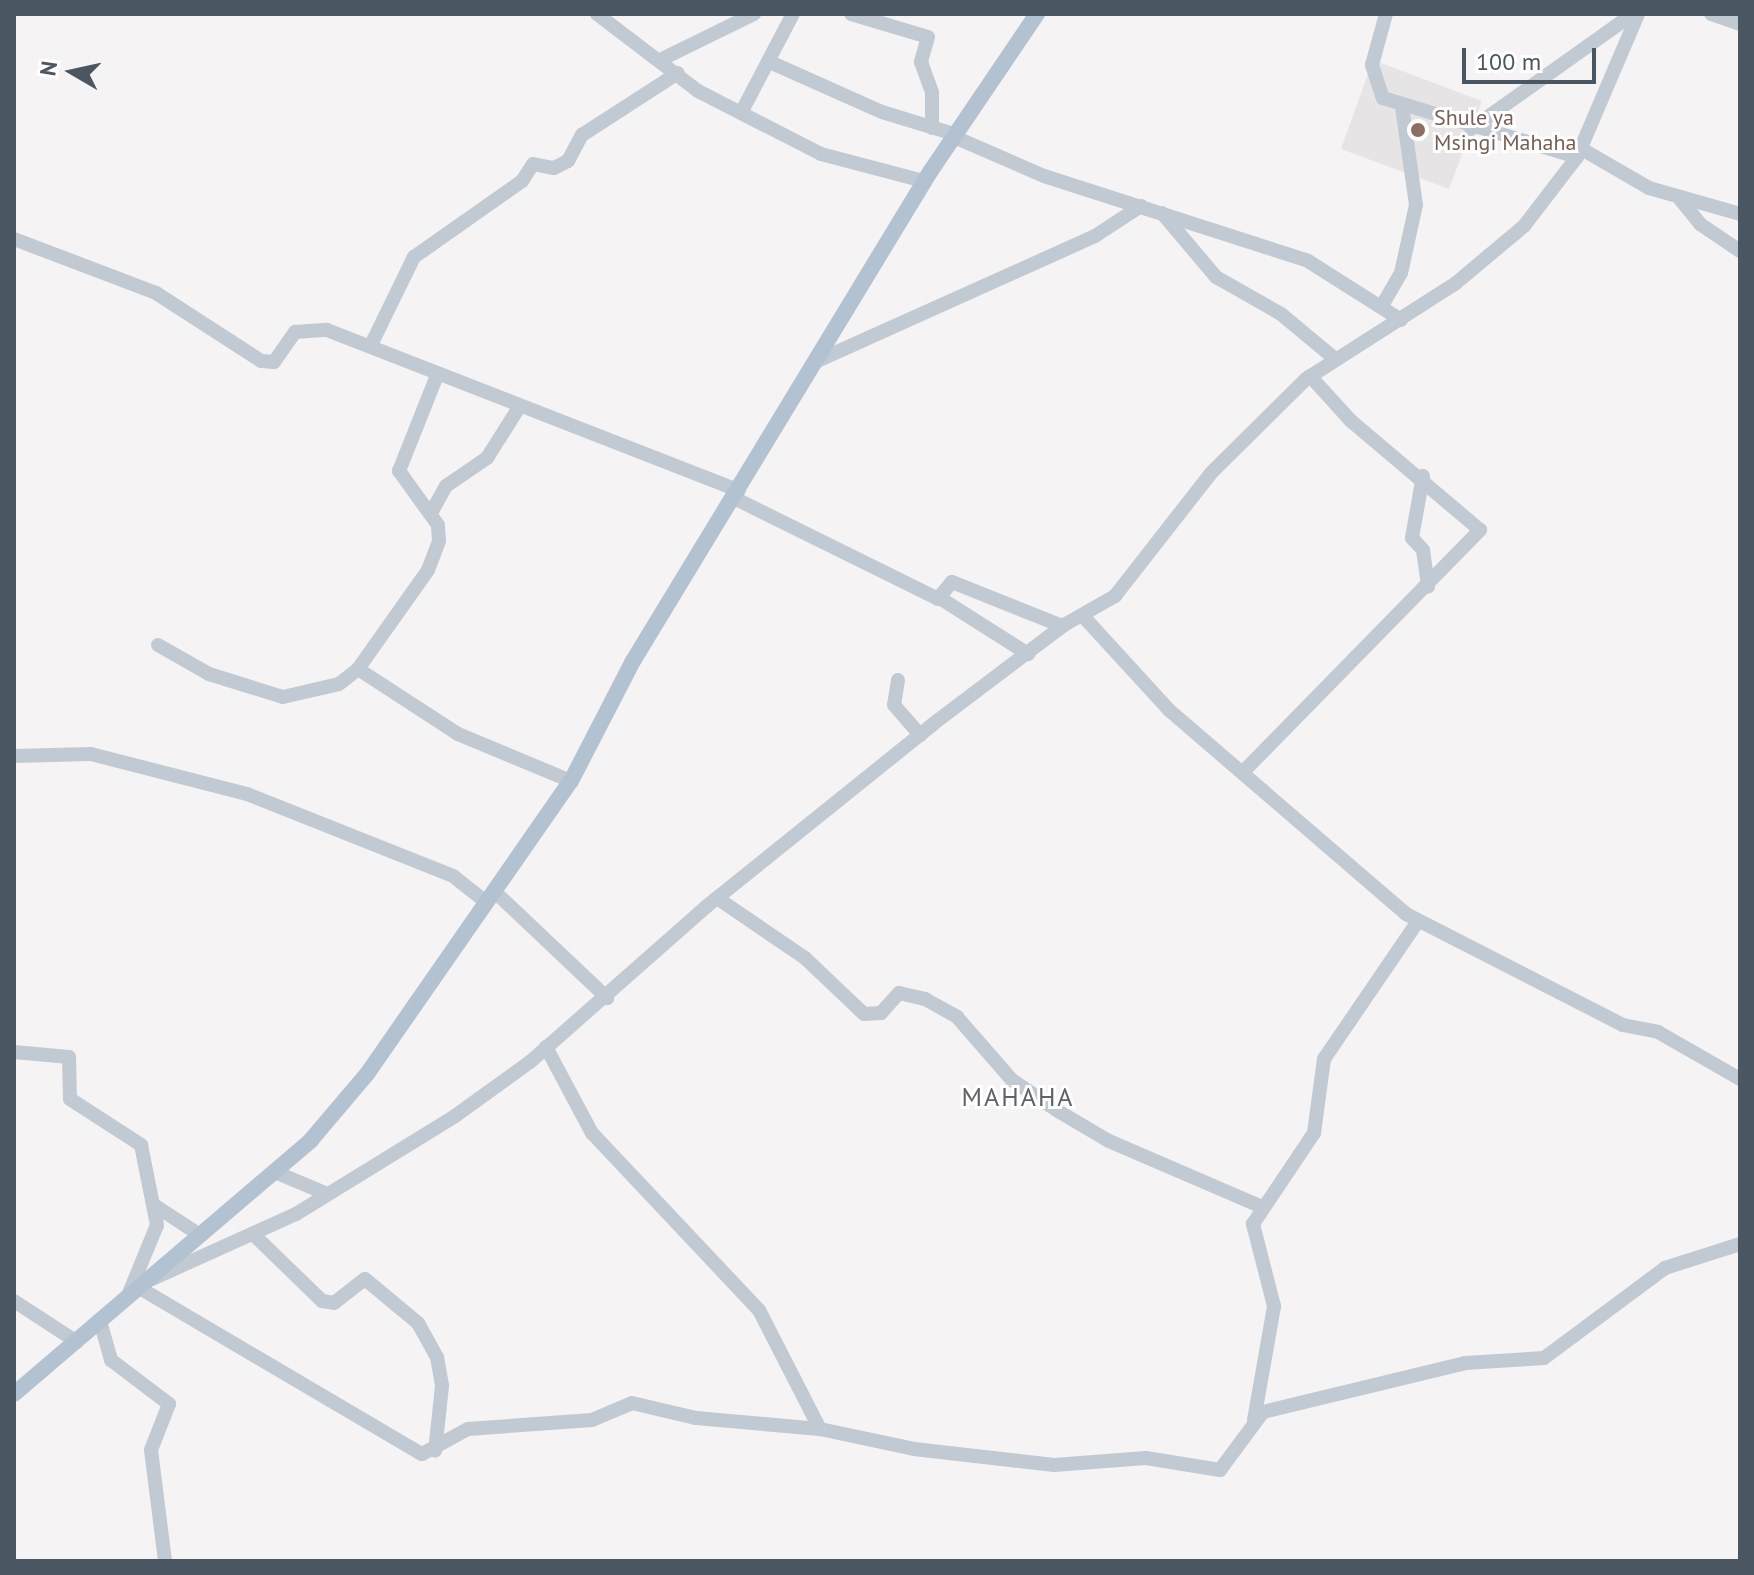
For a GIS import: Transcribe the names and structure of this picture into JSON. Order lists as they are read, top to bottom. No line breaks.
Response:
{"districts":["MAHAHA"],"places":["Shule ya Msingi Mahaha"],"scale_bar":"100 m","north":"left"}
